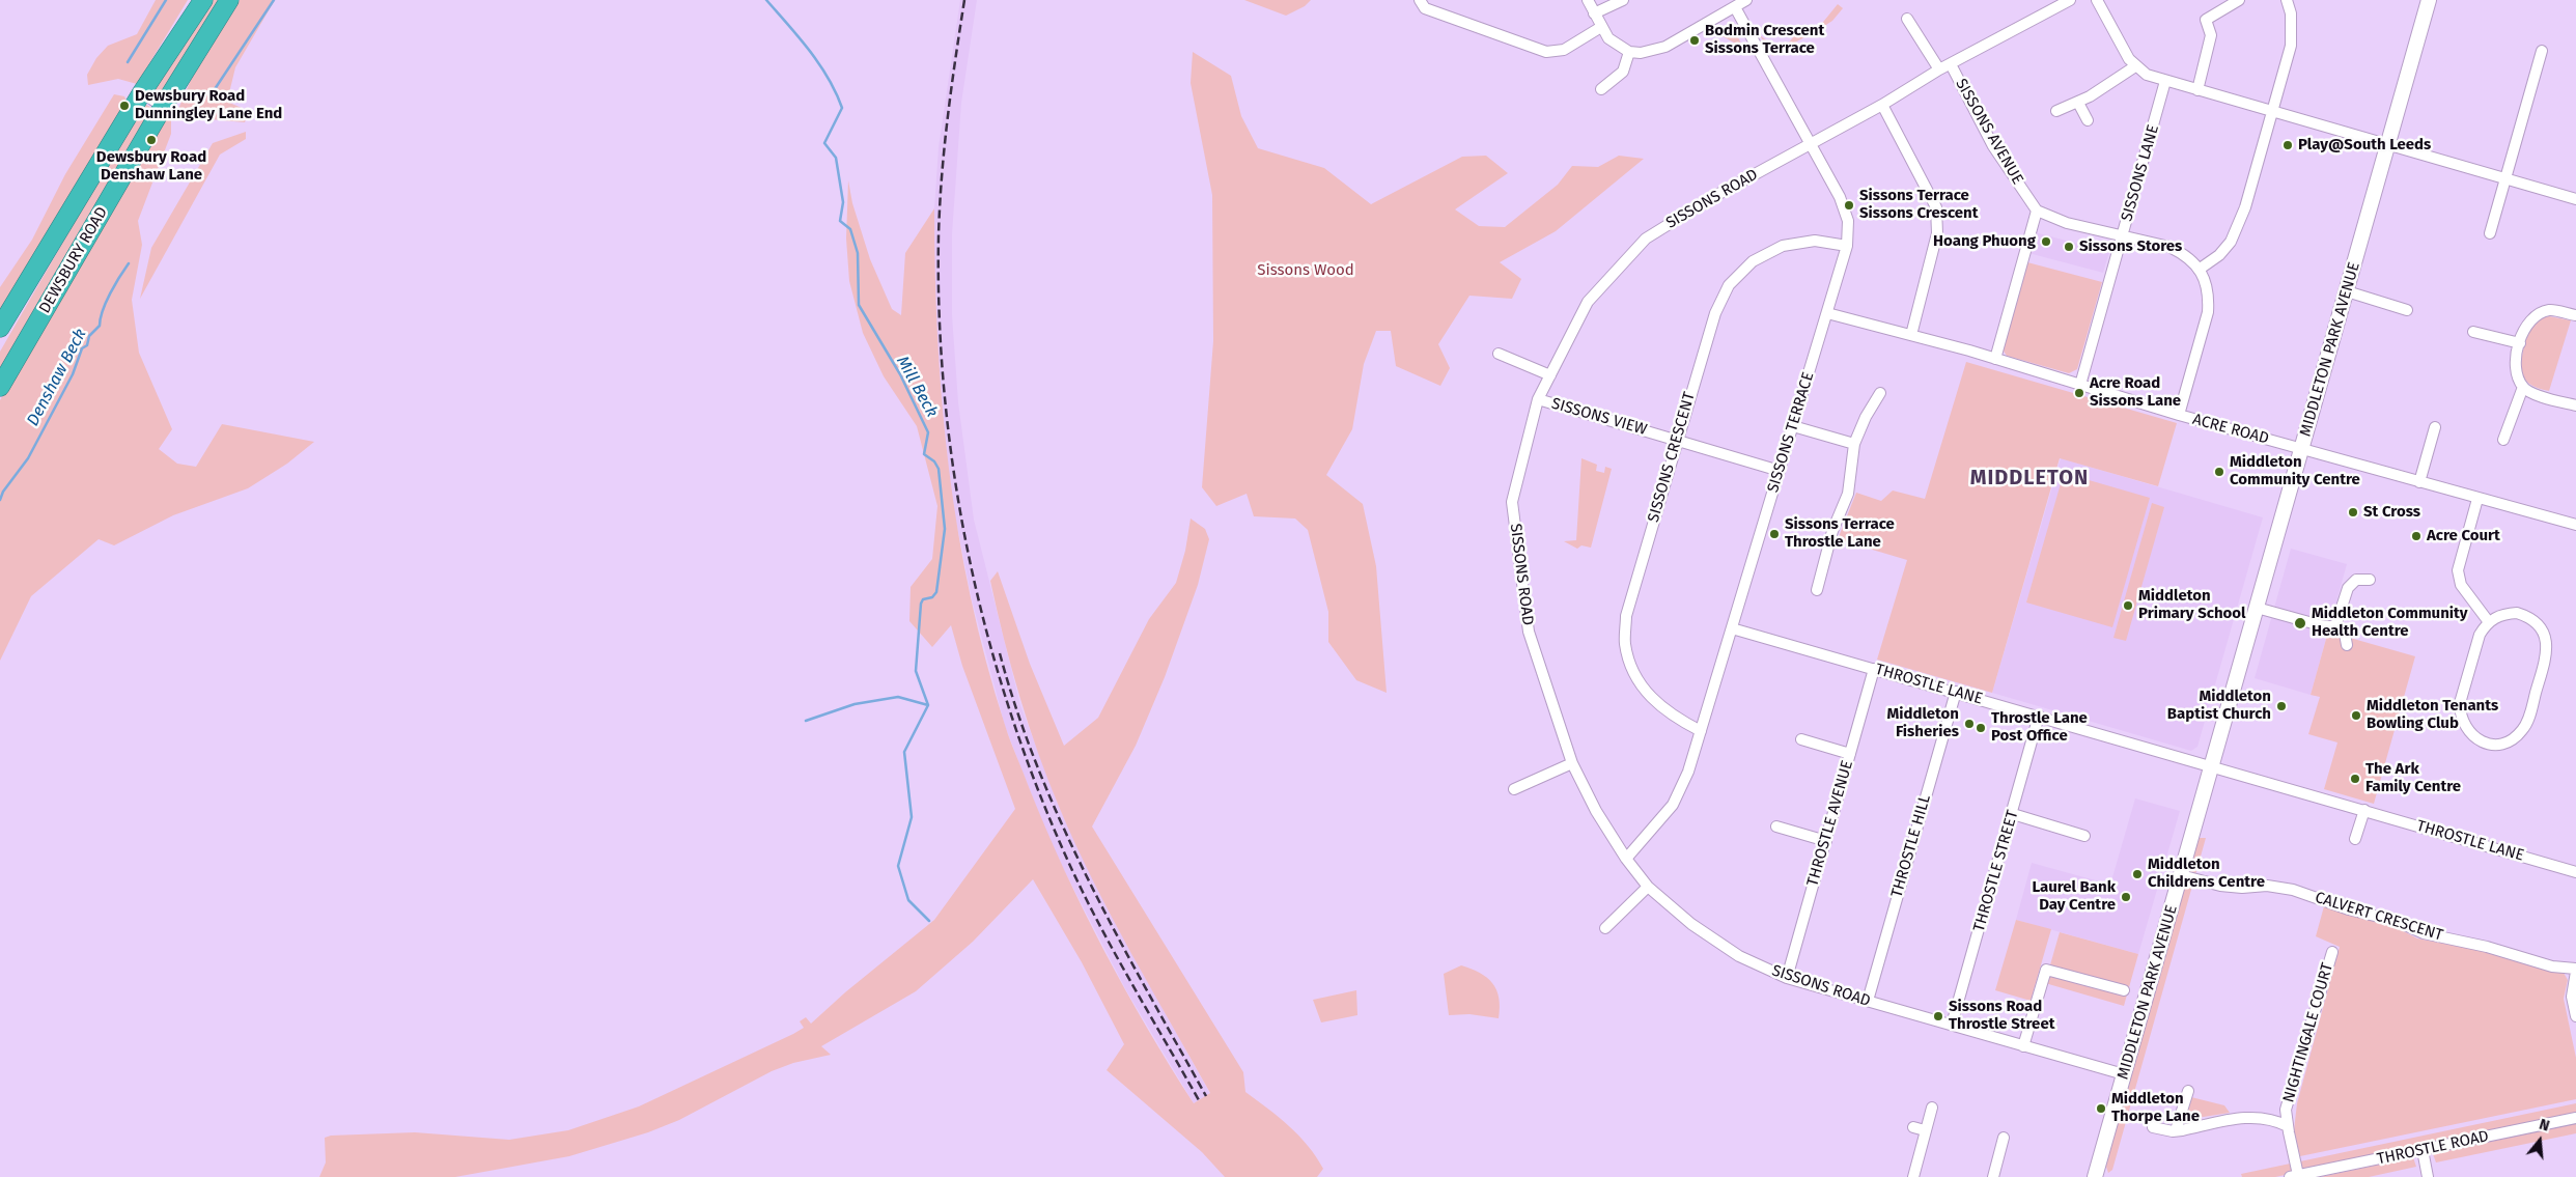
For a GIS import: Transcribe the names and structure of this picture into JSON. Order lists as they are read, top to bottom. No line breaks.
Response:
{"streets":{"highway":["DEWSBURY ROAD"],"street":["SISSONS AVENUE","SISSONS LANE","SISSONS ROAD","MIDDLETON PARK AVENUE","SISSONS VIEW","ACRE ROAD","SISSONS TERRACE","SISSONS CRESCENT","THROSTLE LANE","THROSTLE AVENUE","THROSTLE HILL","THROSTLE STREET","CALVERT CRESCENT","NIGHTINGALE COURT","THROSTLE ROAD"]},"crossings":[["SISSONS AVENUE","SISSONS ROAD"],["SISSONS LANE","ACRE ROAD"],["SISSONS ROAD","MIDDLETON PARK AVENUE"],["SISSONS ROAD","SISSONS VIEW"],["SISSONS ROAD","SISSONS TERRACE"],["SISSONS ROAD","THROSTLE AVENUE"],["SISSONS ROAD","THROSTLE HILL"],["SISSONS ROAD","THROSTLE STREET"],["MIDDLETON PARK AVENUE","ACRE ROAD"],["MIDDLETON PARK AVENUE","THROSTLE LANE"],["MIDDLETON PARK AVENUE","CALVERT CRESCENT"],["SISSONS VIEW","SISSONS TERRACE"],["SISSONS VIEW","SISSONS CRESCENT"],["ACRE ROAD","SISSONS TERRACE"],["SISSONS TERRACE","SISSONS CRESCENT"],["SISSONS TERRACE","THROSTLE LANE"],["THROSTLE LANE","THROSTLE AVENUE"],["THROSTLE LANE","THROSTLE HILL"],["THROSTLE LANE","THROSTLE STREET"],["NIGHTINGALE COURT","THROSTLE ROAD"]],"districts":["MIDDLETON"],"water":["Denshaw Beck","Mill Beck"],"parks":["Sissons Wood"],"places":["Bodmin Crescent Sissons Terrace","Dewsbury Road Dunningley Lane End","Dewsbury Road Denshaw Lane","Play@South Leeds","Sissons Terrace Sissons Crescent","Hoang Phuong","Sissons Stores","Acre Road Sissons Lane","Middleton Community Centre","St Cross","Sissons Terrace Throstle Lane","Acre Court","Middleton Primary School","Middleton Community Health Centre","Middleton Baptist Church","Middleton Tenants Bowling Club","Middleton Fisheries","Throstle Lane Post Office","The Ark Family Centre","Middleton Childrens Centre","Laurel Bank Day Centre","Sissons Road Throstle Street","Middleton Thorpe Lane"],"north":"top"}
